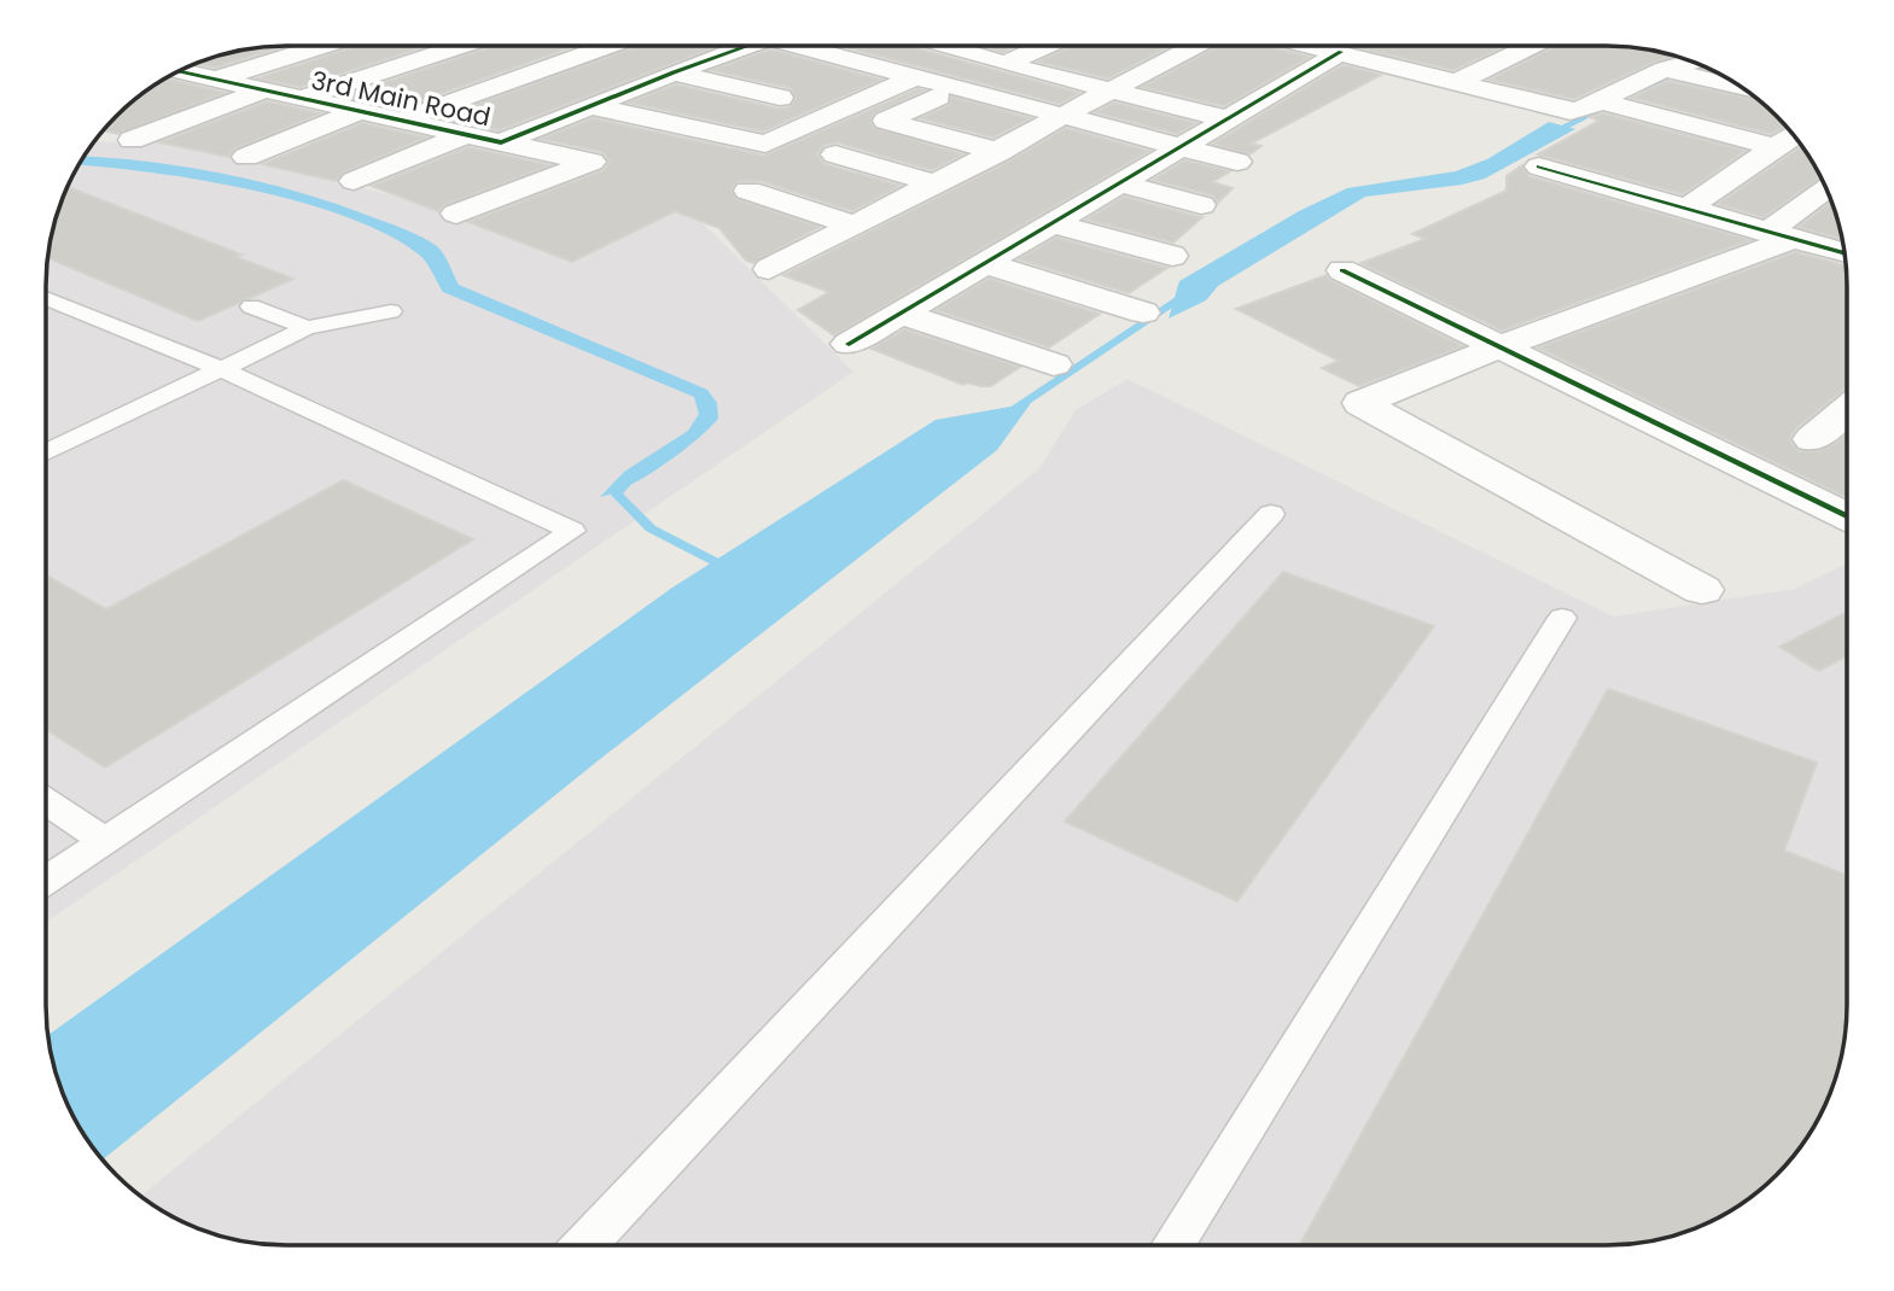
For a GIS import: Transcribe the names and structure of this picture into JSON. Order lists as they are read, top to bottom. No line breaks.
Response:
{"streets":{"street":["3rd Main Road"]}}
